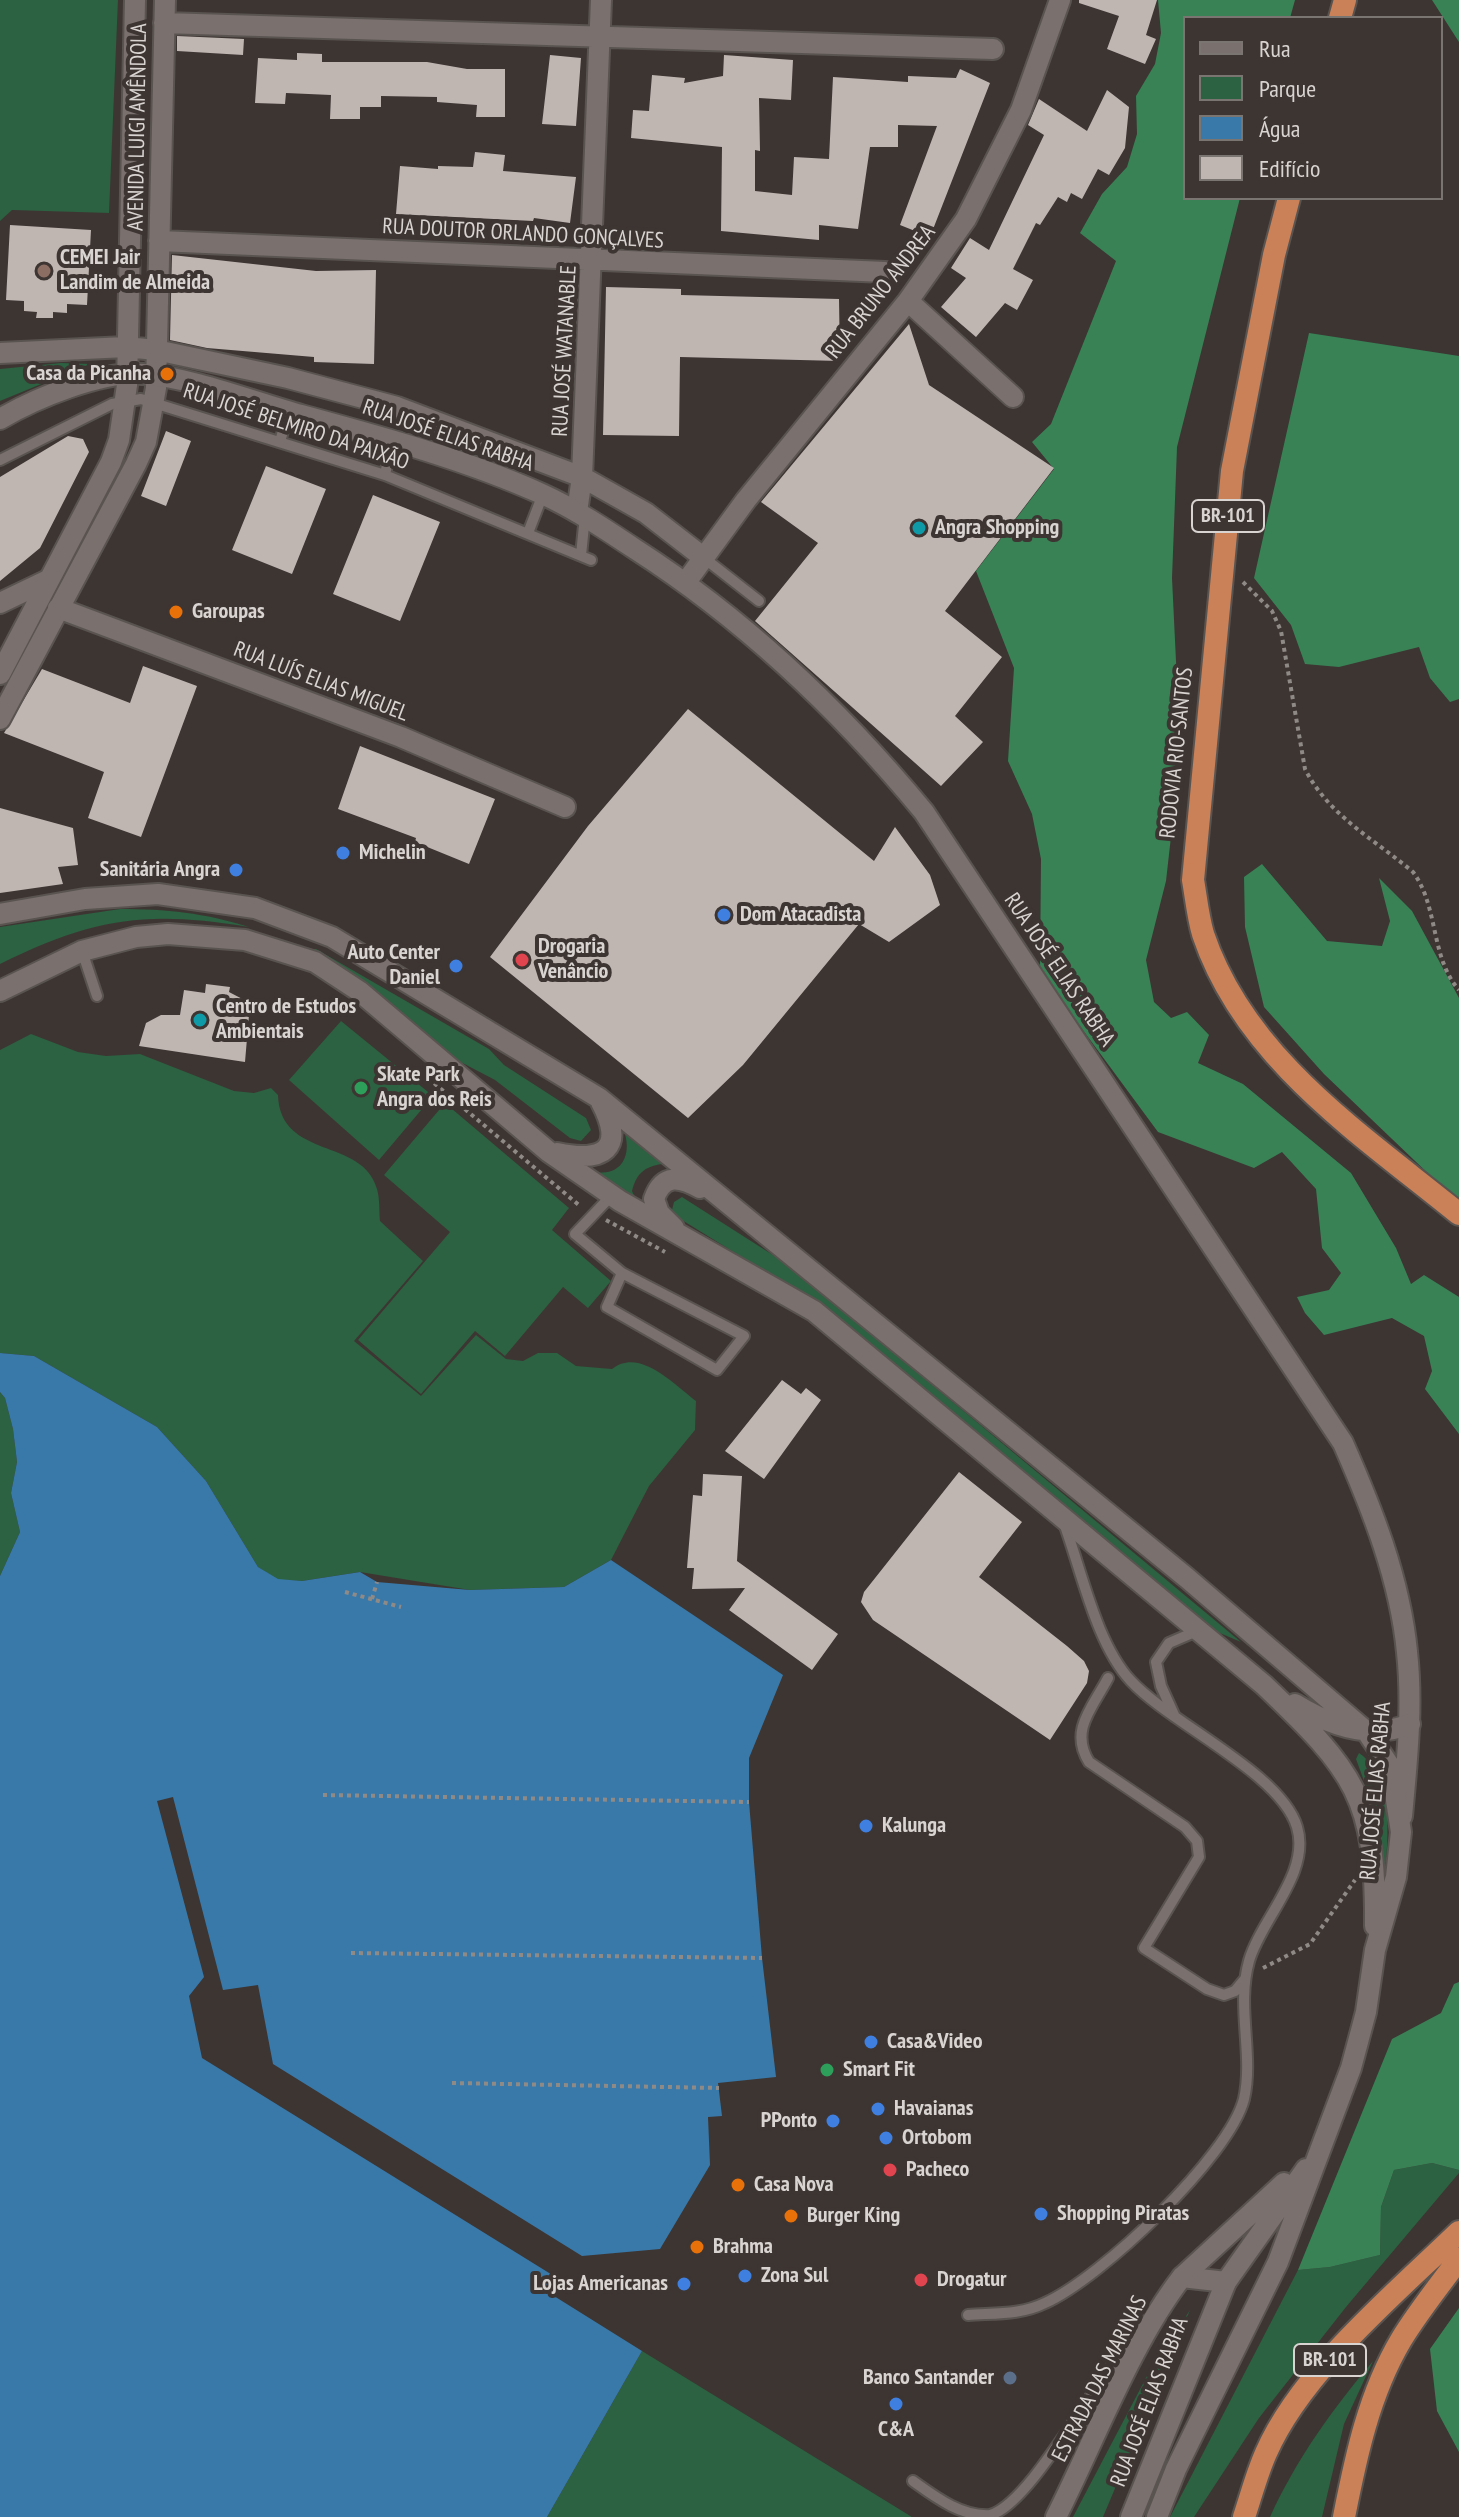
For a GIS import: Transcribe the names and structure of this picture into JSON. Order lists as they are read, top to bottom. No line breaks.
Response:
{"streets":{"highway":["BR-101","RODOVIA RIO-SANTOS"],"street":["AVENIDA LUIGI AMÊNDOLA","RUA DOUTOR ORLANDO GONÇALVES","RUA BRUNO ANDREA","RUA JOSÉ WATANABLE","RUA JOSÉ ELIAS RABHA","RUA LUÍS ELIAS MIGUEL","ESTRADA DAS MARINAS"],"lane":["RUA JOSÉ BELMIRO DA PAIXÃO"]},"crossings":[["AVENIDA LUIGI AMÊNDOLA","RUA DOUTOR ORLANDO GONÇALVES"],["AVENIDA LUIGI AMÊNDOLA","RUA JOSÉ BELMIRO DA PAIXÃO"],["AVENIDA LUIGI AMÊNDOLA","RUA JOSÉ ELIAS RABHA"],["AVENIDA LUIGI AMÊNDOLA","RUA LUÍS ELIAS MIGUEL"],["RUA DOUTOR ORLANDO GONÇALVES","RUA JOSÉ WATANABLE"],["RUA BRUNO ANDREA","RUA JOSÉ ELIAS RABHA"],["RUA JOSÉ WATANABLE","RUA JOSÉ BELMIRO DA PAIXÃO"],["RUA JOSÉ WATANABLE","RUA JOSÉ ELIAS RABHA"],["RUA JOSÉ BELMIRO DA PAIXÃO","RUA JOSÉ ELIAS RABHA"],["RUA JOSÉ ELIAS RABHA","ESTRADA DAS MARINAS"]],"places":["CEMEI Jair Landim de Almeida","Casa da Picanha","Angra Shopping","Garoupas","Michelin","Sanitária Angra","Dom Atacadista","Drogaria Venâncio","Auto Center Daniel","Centro de Estudos Ambientais","Skate Park Angra dos Reis","Kalunga","Casa&Video","Smart Fit","Havaianas","PPonto","Ortobom","Pacheco","Casa Nova","Shopping Piratas","Burger King","Brahma","Zona Sul","Drogatur","Lojas Americanas","Banco Santander","C&A"],"legend":["Rua","Parque","Água","Edifício"]}
